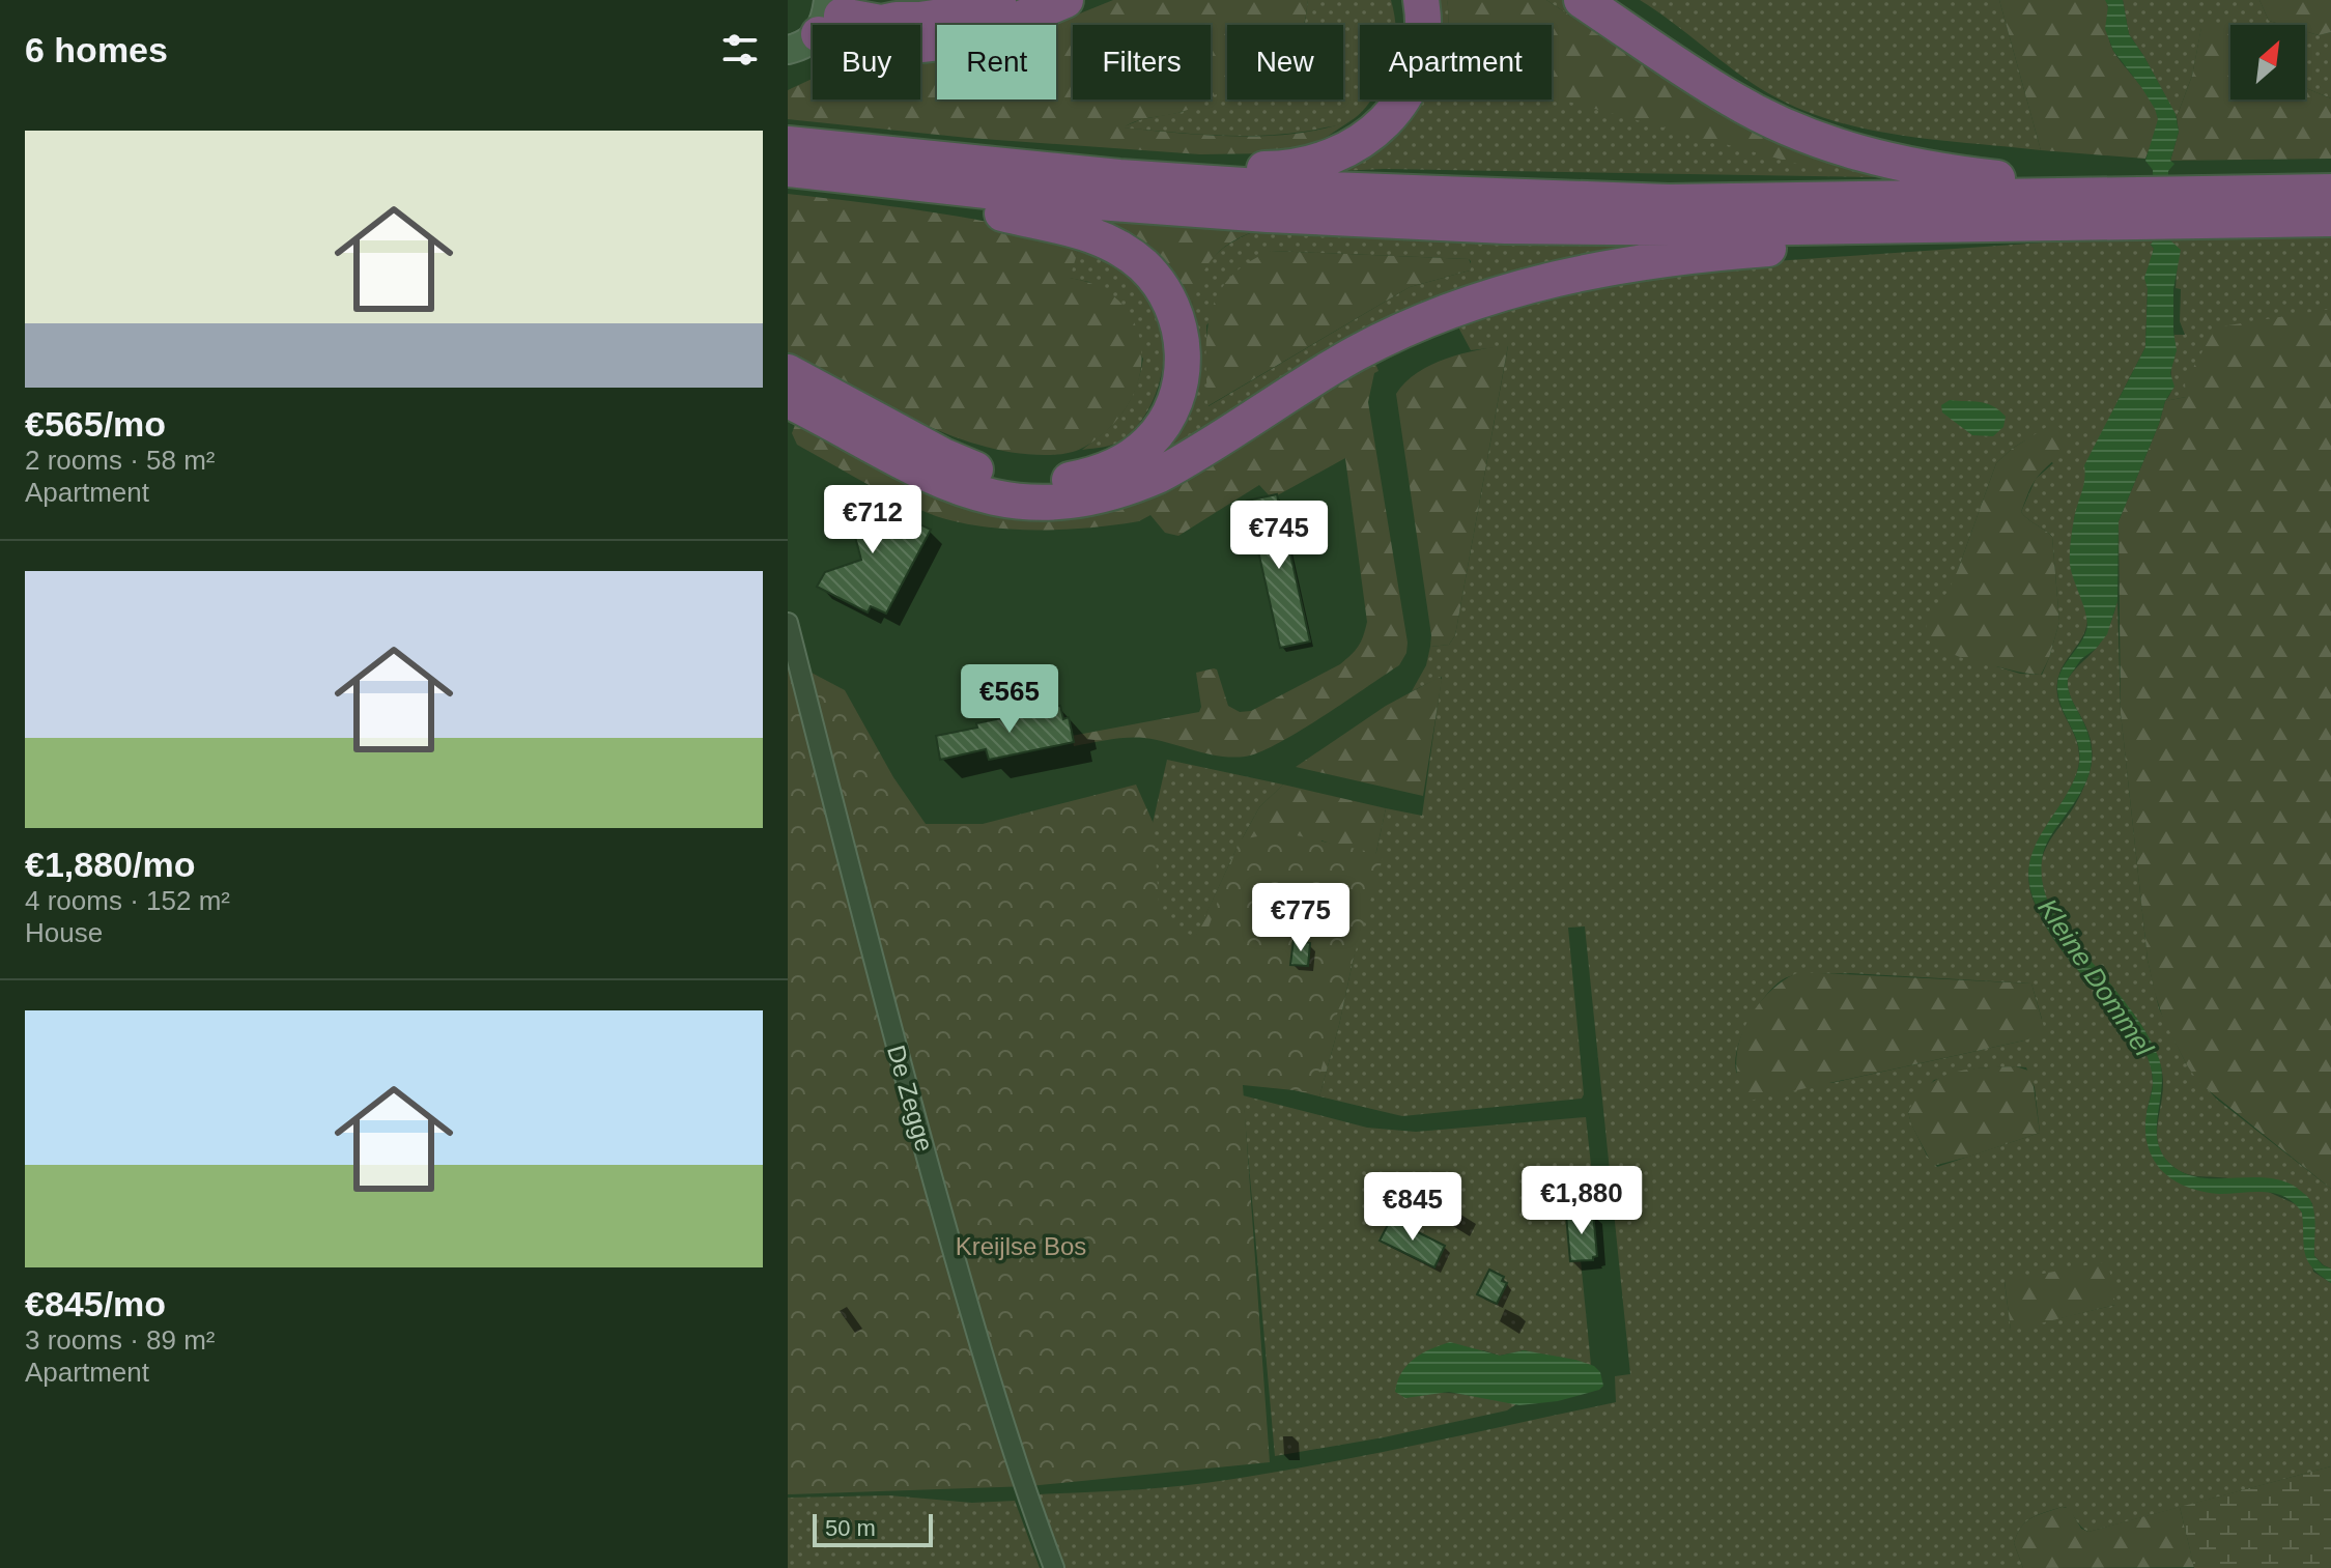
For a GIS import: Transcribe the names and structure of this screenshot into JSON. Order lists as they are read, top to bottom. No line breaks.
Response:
{"streets":{"street":["De Zegge"]},"water":["Kleine Dommel"],"parks":["Kreijlse Bos"],"scale_bar":"50 m","north":"top right","page":{"heading":"6 homes","chip":["Buy","Rent","Filters","New","Apartment"],"list":[{"name":"€565/mo","note":"2 rooms · 58 m² · Apartment"},{"name":"€1,880/mo","note":"4 rooms · 152 m² · House"},{"name":"€845/mo","note":"3 rooms · 89 m² · Apartment"}],"price":["€712","€745","€565","€775","€1,880","€845"],"scale":"50 m"}}
